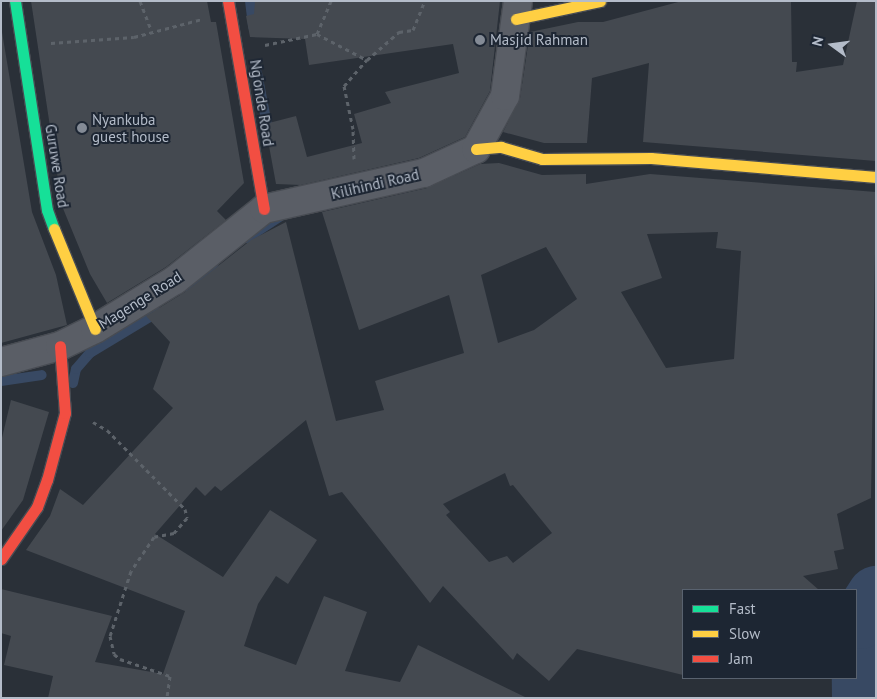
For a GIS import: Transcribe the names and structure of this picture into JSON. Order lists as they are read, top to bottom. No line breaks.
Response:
{"streets":{"street":["Ng'onde Road","Guruwe Road","Kilihindi Road","Magenge Road"]},"crossings":[["Ng'onde Road","Kilihindi Road"],["Ng'onde Road","Magenge Road"],["Guruwe Road","Magenge Road"],["Kilihindi Road","Magenge Road"]],"places":["Masjid Rahman","Nyankuba guest house"],"legend":["Fast","Slow","Jam"],"north":"left"}
